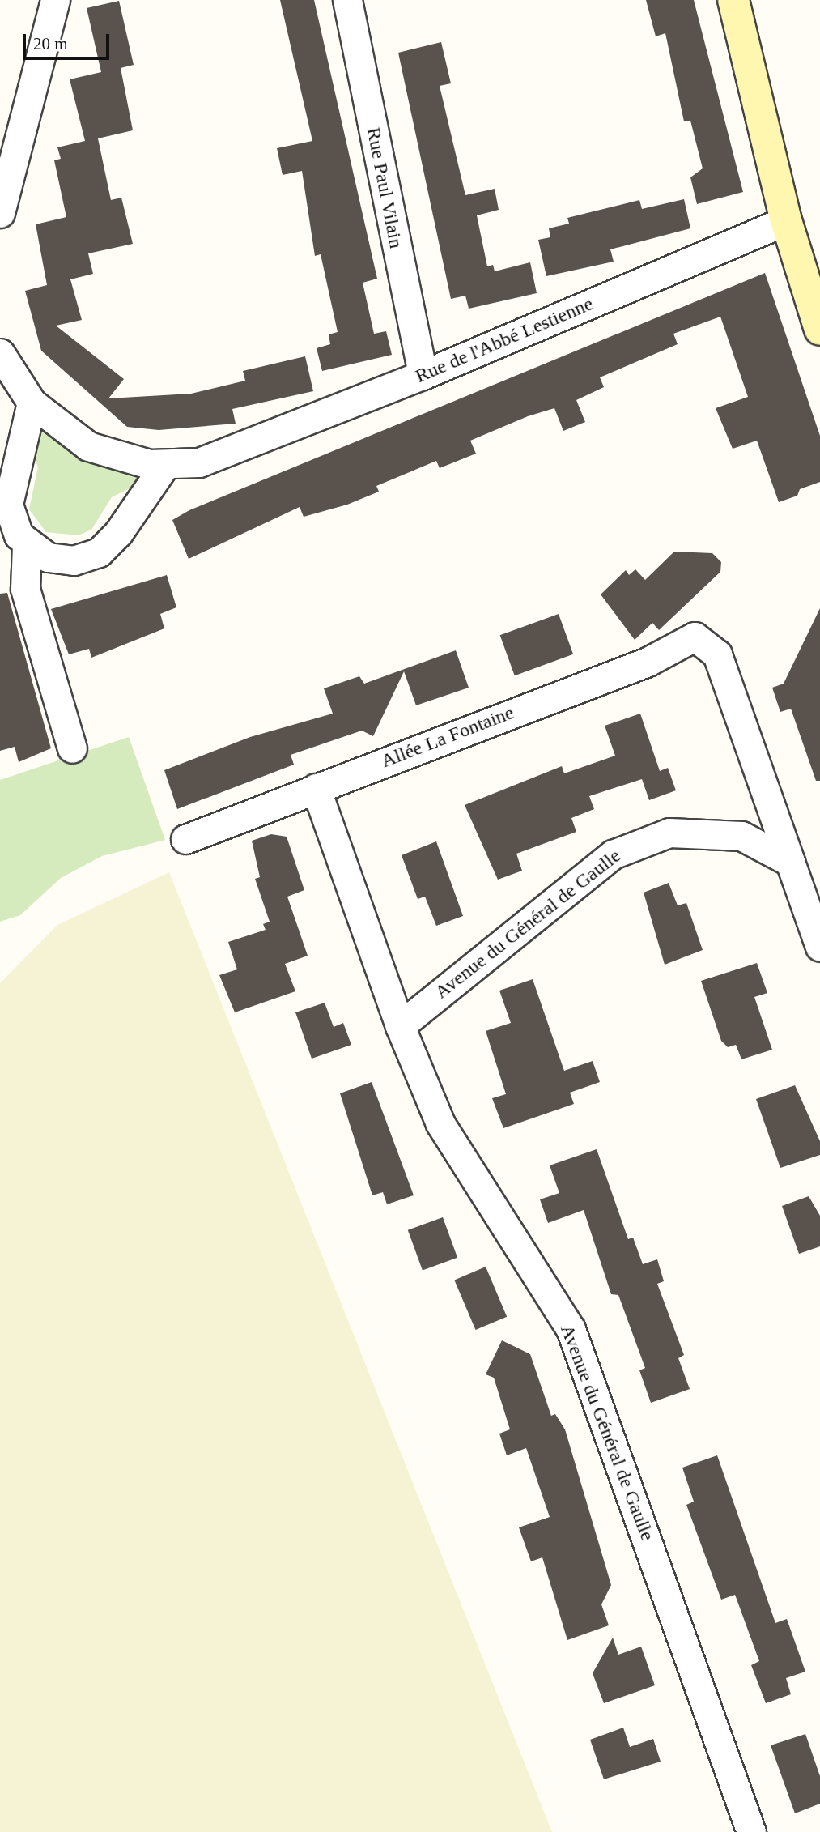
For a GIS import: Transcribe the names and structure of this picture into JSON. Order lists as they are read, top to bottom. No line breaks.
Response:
{"streets":{"street":["Rue Paul Vilain","Rue de l'Abbé Lestienne","Allée La Fontaine","Avenue du Général de Gaulle"]},"crossings":[["Rue Paul Vilain","Rue de l'Abbé Lestienne"],["Allée La Fontaine","Avenue du Général de Gaulle"]],"scale_bar":"20 m"}
